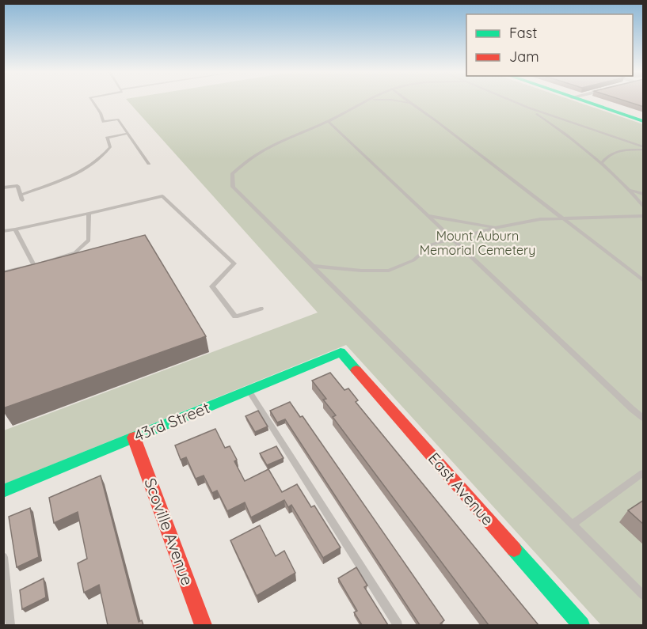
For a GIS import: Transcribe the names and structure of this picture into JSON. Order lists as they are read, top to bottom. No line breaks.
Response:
{"streets":{"street":["43rd Street","East Avenue","Scoville Avenue"]},"crossings":[["43rd Street","East Avenue"],["43rd Street","Scoville Avenue"]],"parks":["Mount Auburn Memorial Cemetery"],"legend":["Fast","Jam"]}
